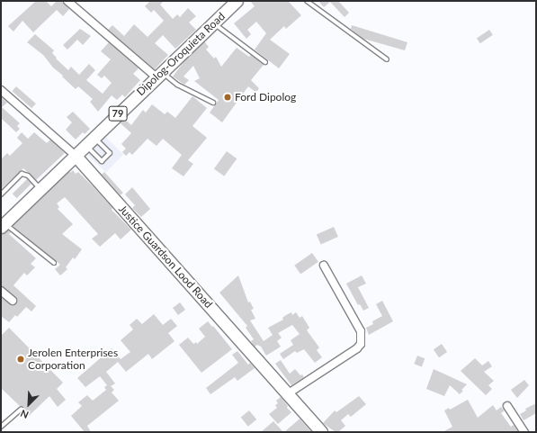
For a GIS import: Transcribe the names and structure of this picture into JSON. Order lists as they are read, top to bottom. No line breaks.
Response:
{"streets":{"main road":["Dipolog-Oroquieta Road","79","Justice Guardson Lood Road"]},"crossings":[["Dipolog-Oroquieta Road","Justice Guardson Lood Road"]],"places":["Ford Dipolog","Jerolen Enterprises Corporation"],"north":"bottom left"}
